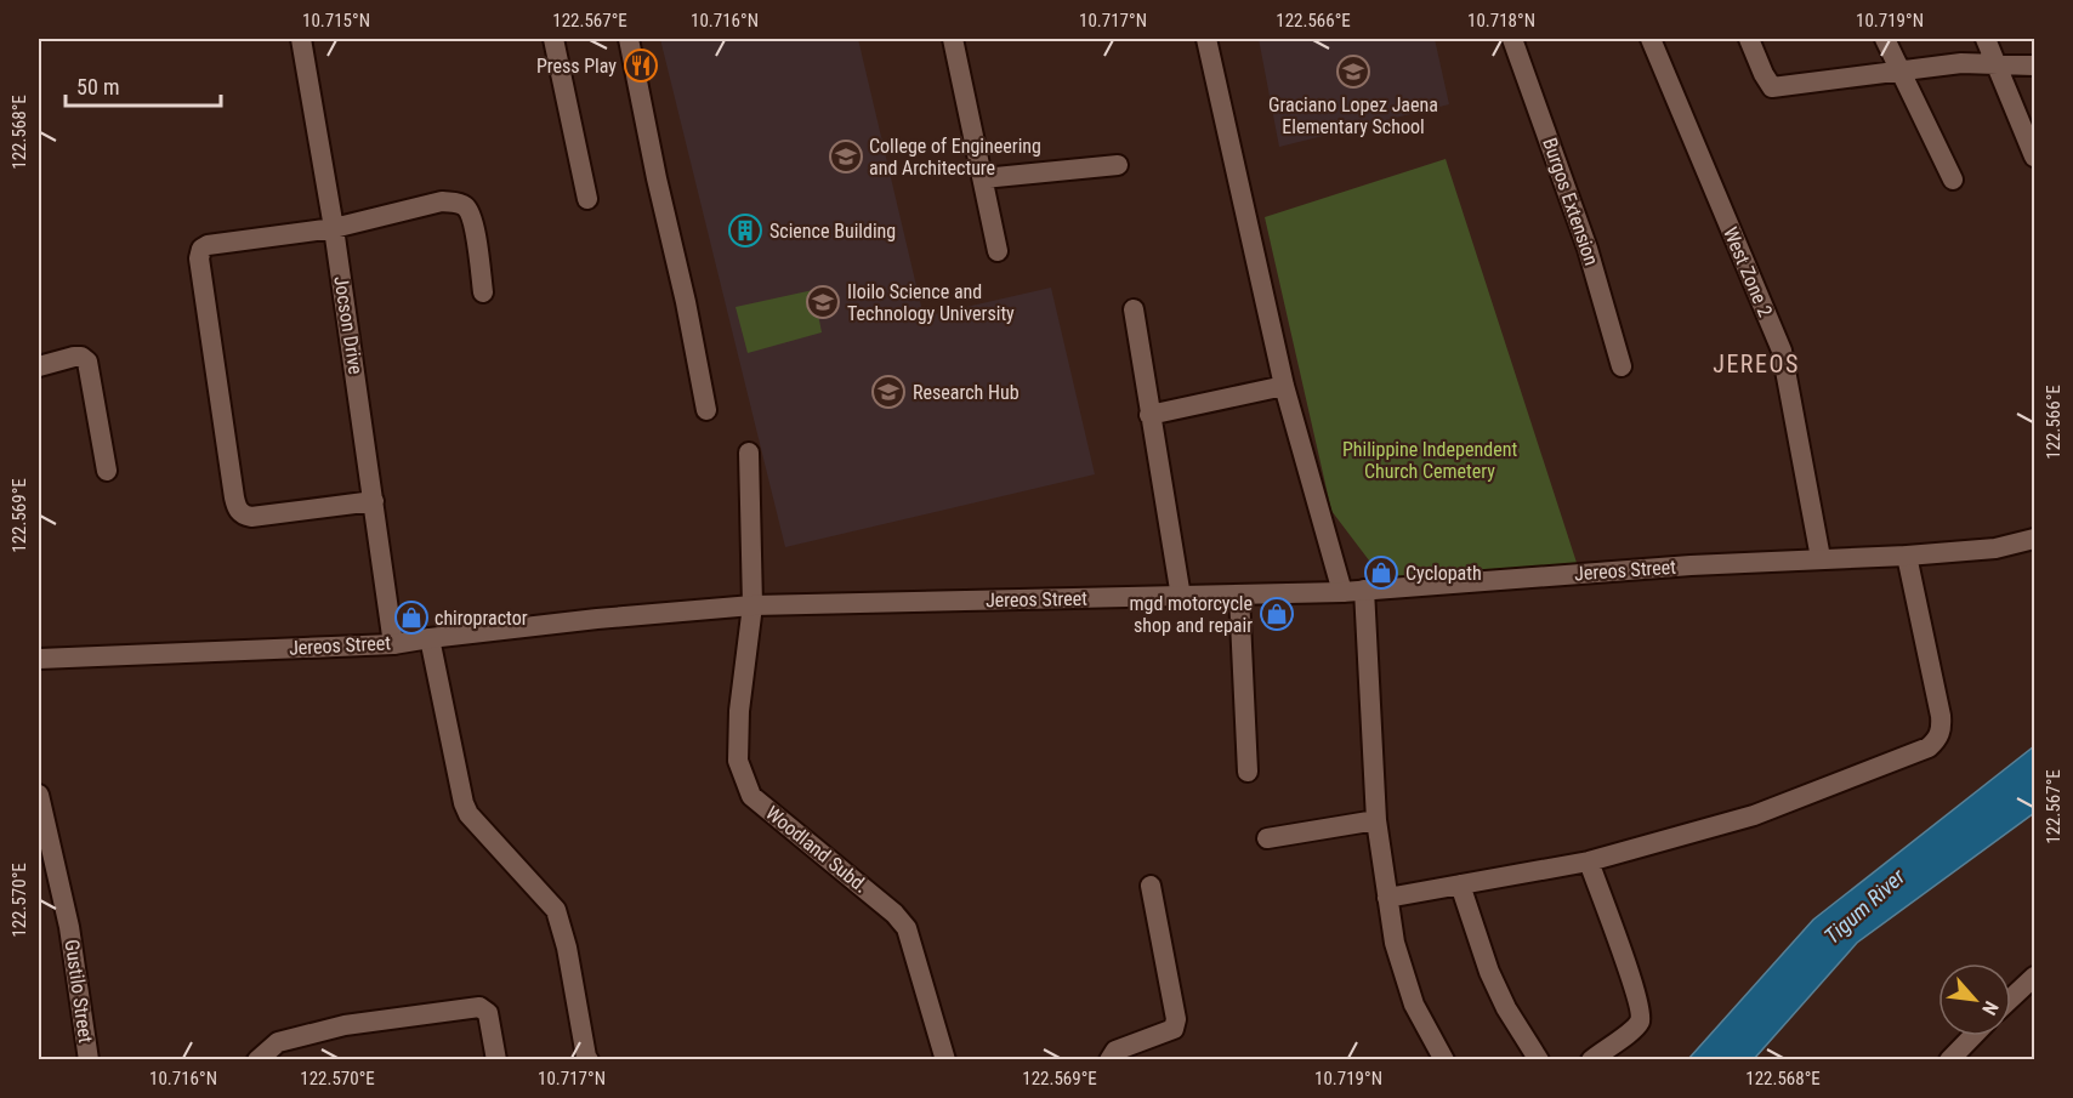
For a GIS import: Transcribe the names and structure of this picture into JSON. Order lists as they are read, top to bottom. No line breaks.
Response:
{"streets":{"street":["Burgos Extension","West Zone 2","Jocson Drive","Jereos Street","Woodland Subd.","Gustilo Street"]},"crossings":[["West Zone 2","Jereos Street"],["Jocson Drive","Jereos Street"],["Jereos Street","Woodland Subd."]],"districts":["JEREOS"],"water":["Tigum River"],"parks":["Philippine Independent Church Cemetery"],"places":{"restaurant":["Press Play"],"school or university":["Graciano Lopez Jaena Elementary School","College of Engineering and Architecture","Iloilo Science and Technology University","Research Hub"],"building":["Science Building"],"shop":["Cyclopath","mgd motorcycle shop and repair","chiropractor"]},"scale_bar":"50 m","north":"bottom right","coordinates":["10.715°N","122.567°E","10.716°N","10.717°N","122.566°E","10.718°N","10.719°N","122.568°E","122.569°E","122.570°E"]}
